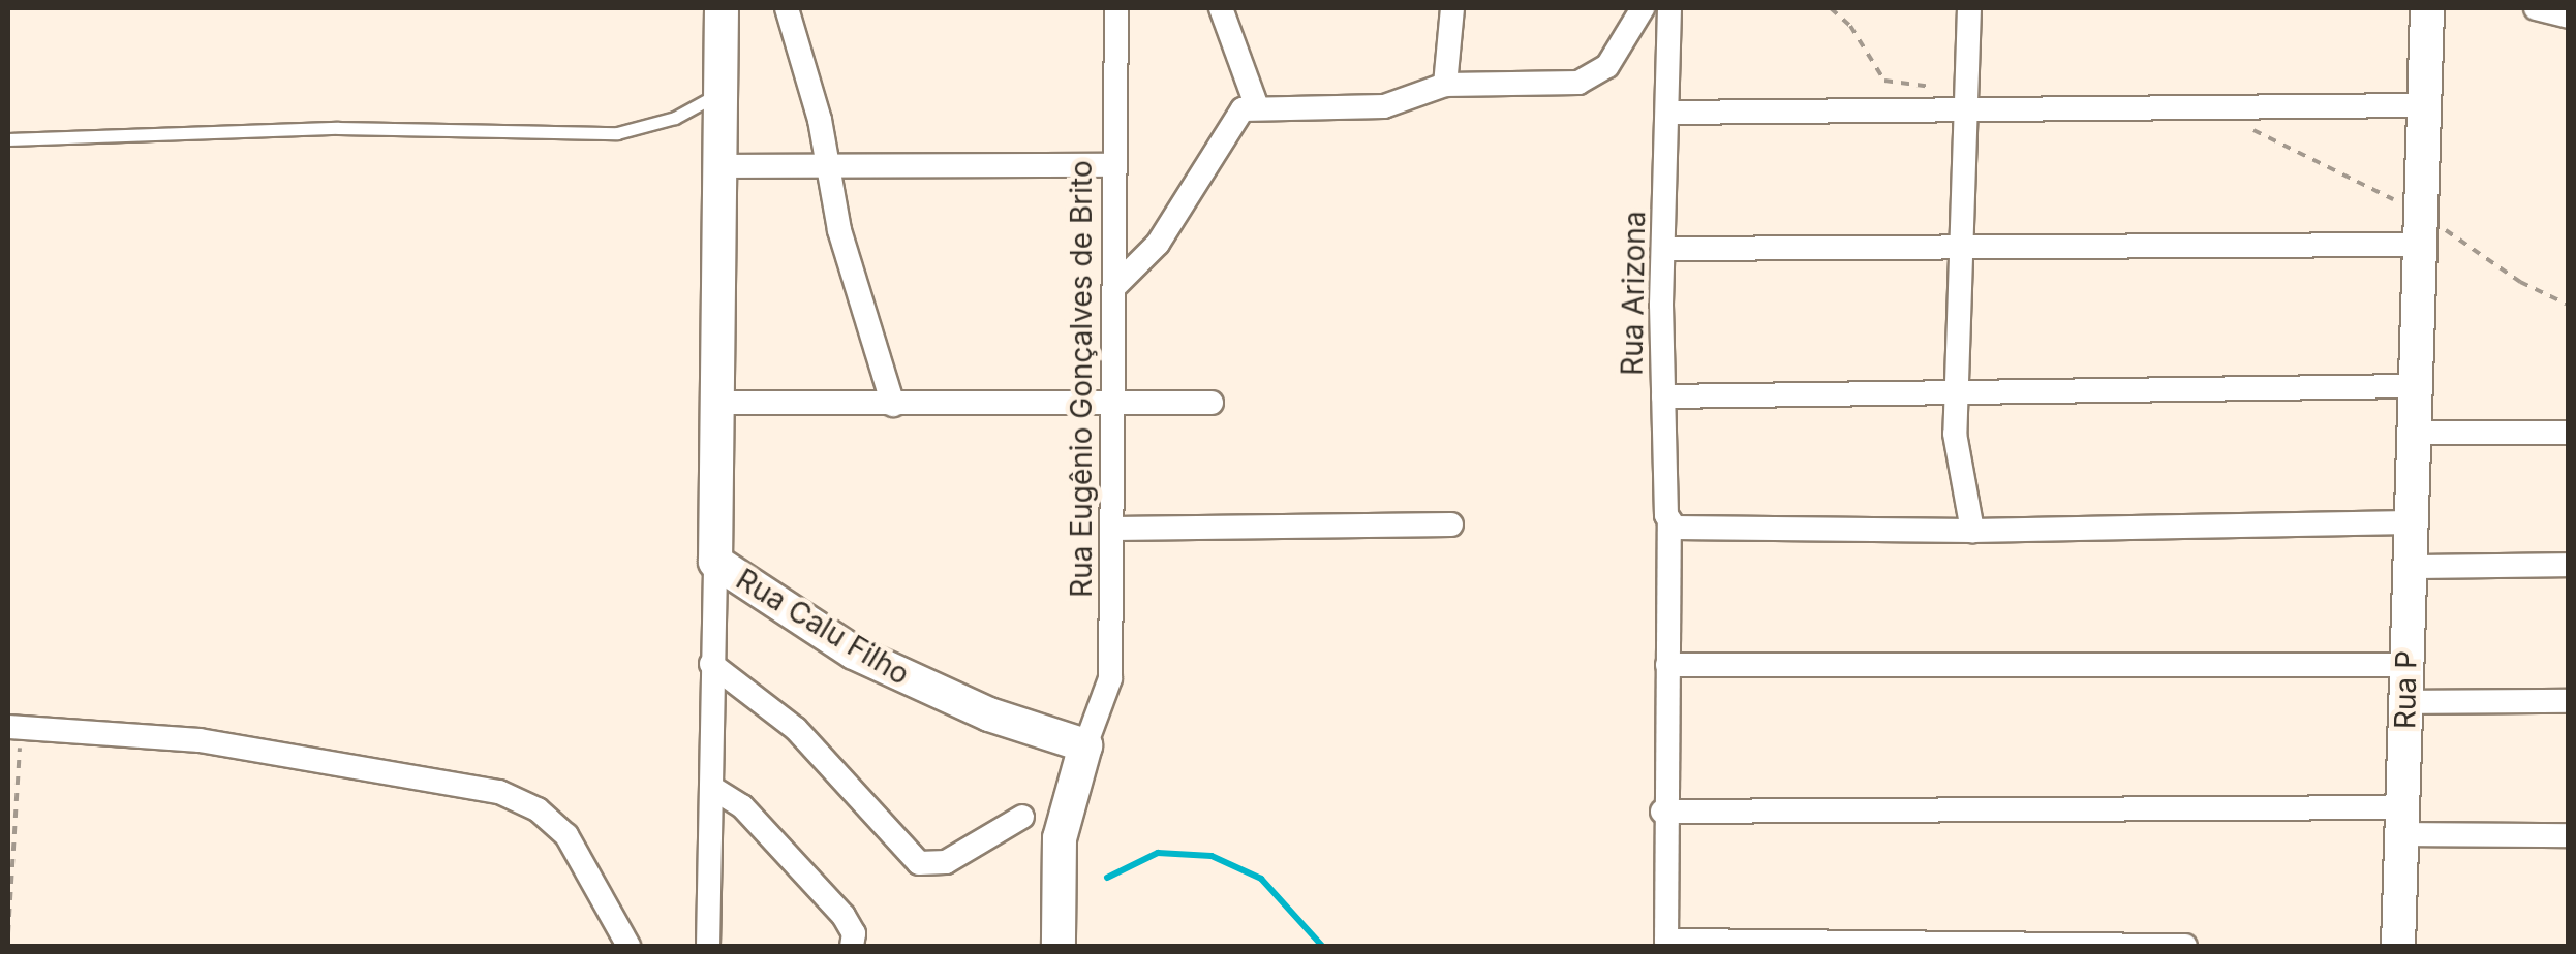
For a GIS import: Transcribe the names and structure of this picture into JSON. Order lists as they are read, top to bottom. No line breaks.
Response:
{"streets":{"street":["Rua Arizona","Rua Eugênio Gonçalves de Brito","Rua Calu Filho","Rua P"]},"crossings":[["Rua Eugênio Gonçalves de Brito","Rua Calu Filho"]]}
